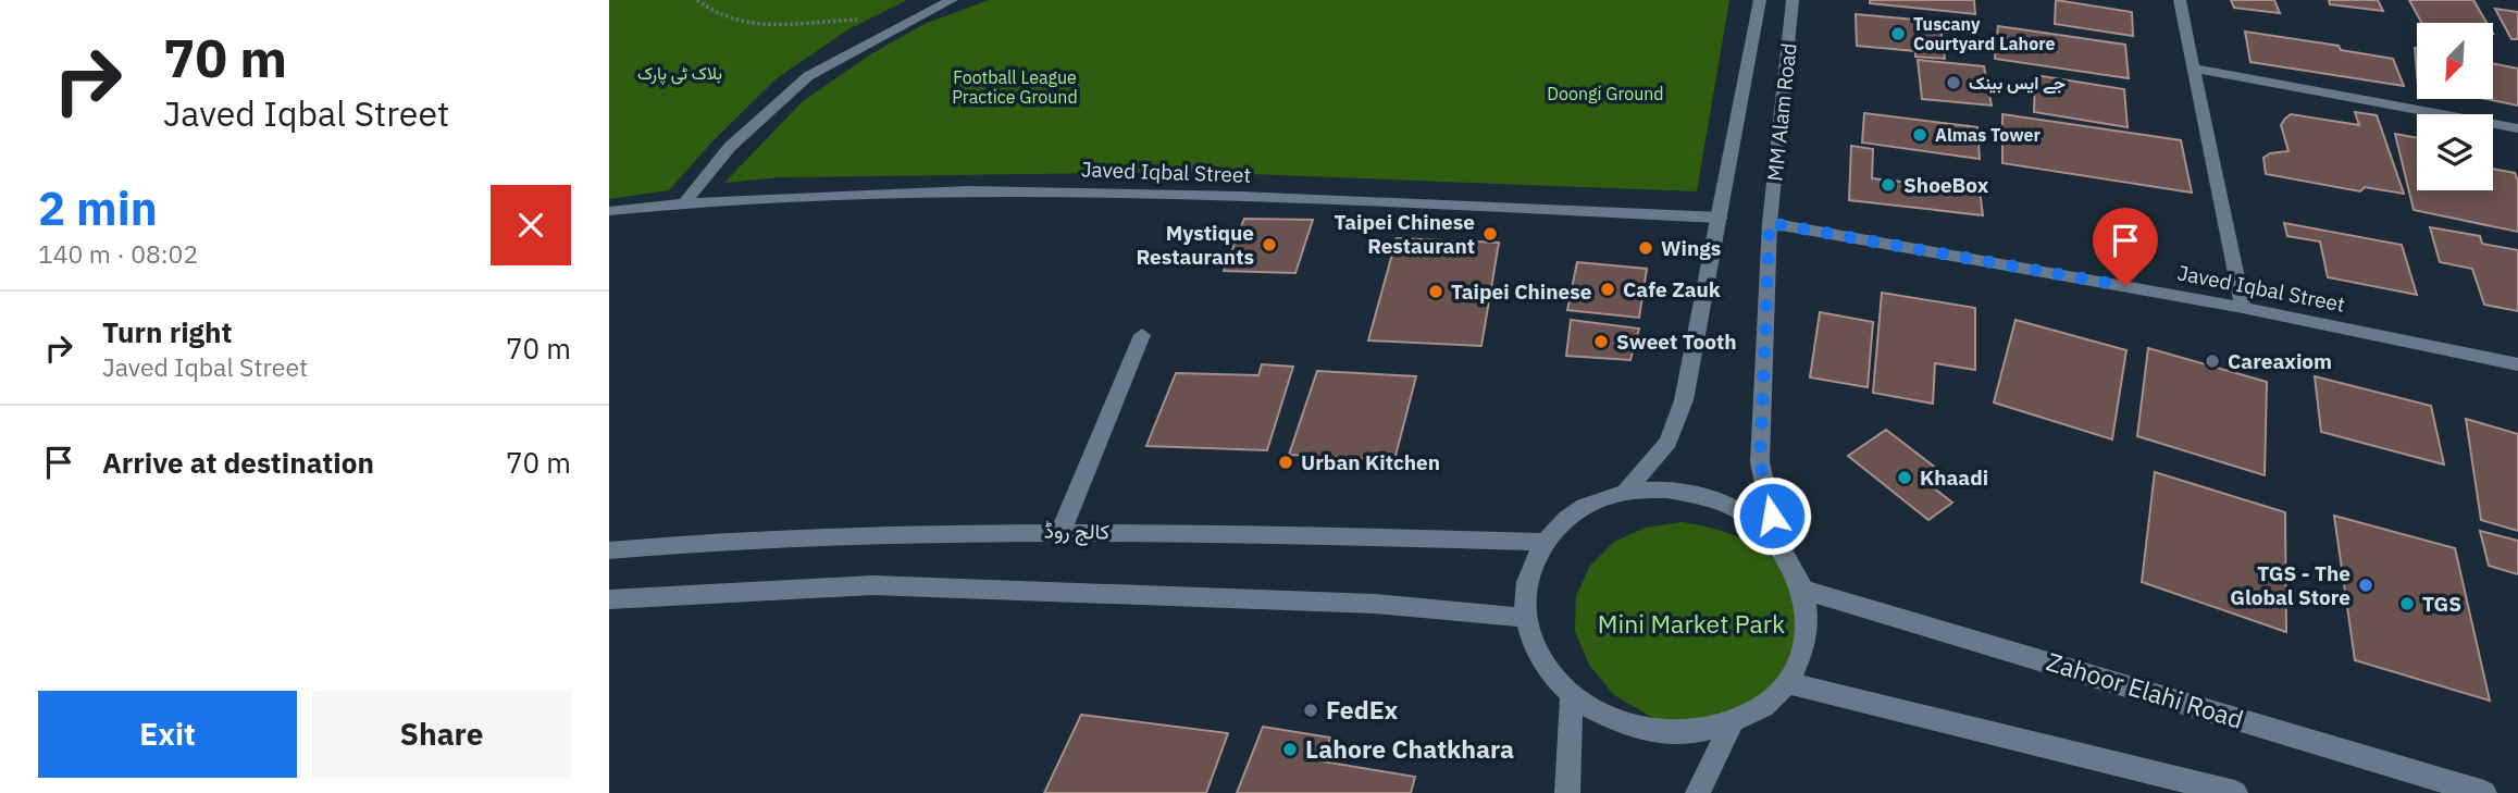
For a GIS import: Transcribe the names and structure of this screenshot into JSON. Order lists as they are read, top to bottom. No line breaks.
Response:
{"streets":{"street":["MM Alam Road","Javed Iqbal Street","کالج روڈ","Zahoor Elahi Road"]},"crossings":[["MM Alam Road","Javed Iqbal Street"],["MM Alam Road","کالج روڈ"],["MM Alam Road","Zahoor Elahi Road"],["کالج روڈ","Zahoor Elahi Road"]],"parks":["بلاک ٹی پارک","Football League Practice Ground","Doongi Ground","Mini Market Park"],"places":["Tuscany Courtyard Lahore","جے ایس بینک","Almas Tower","ShoeBox","Taipei Chinese Restaurant","Mystique Restaurants","Wings","Cafe Zauk","Taipei Chinese","Sweet Tooth","Careaxiom","Urban Kitchen","Khaadi","TGS - The Global Store","TGS","FedEx","Lahore Chatkhara"],"north":"bottom left","page":{"turn":["70 m","Javed Iqbal Street"],"heading":["2 min","140 m · 08:02"],"list":[{"name":"Turn right","note":"Javed Iqbal Street","value":"70 m"},{"name":"Arrive at destination","value":"70 m"}],"buttons":["Exit","Share"]}}
